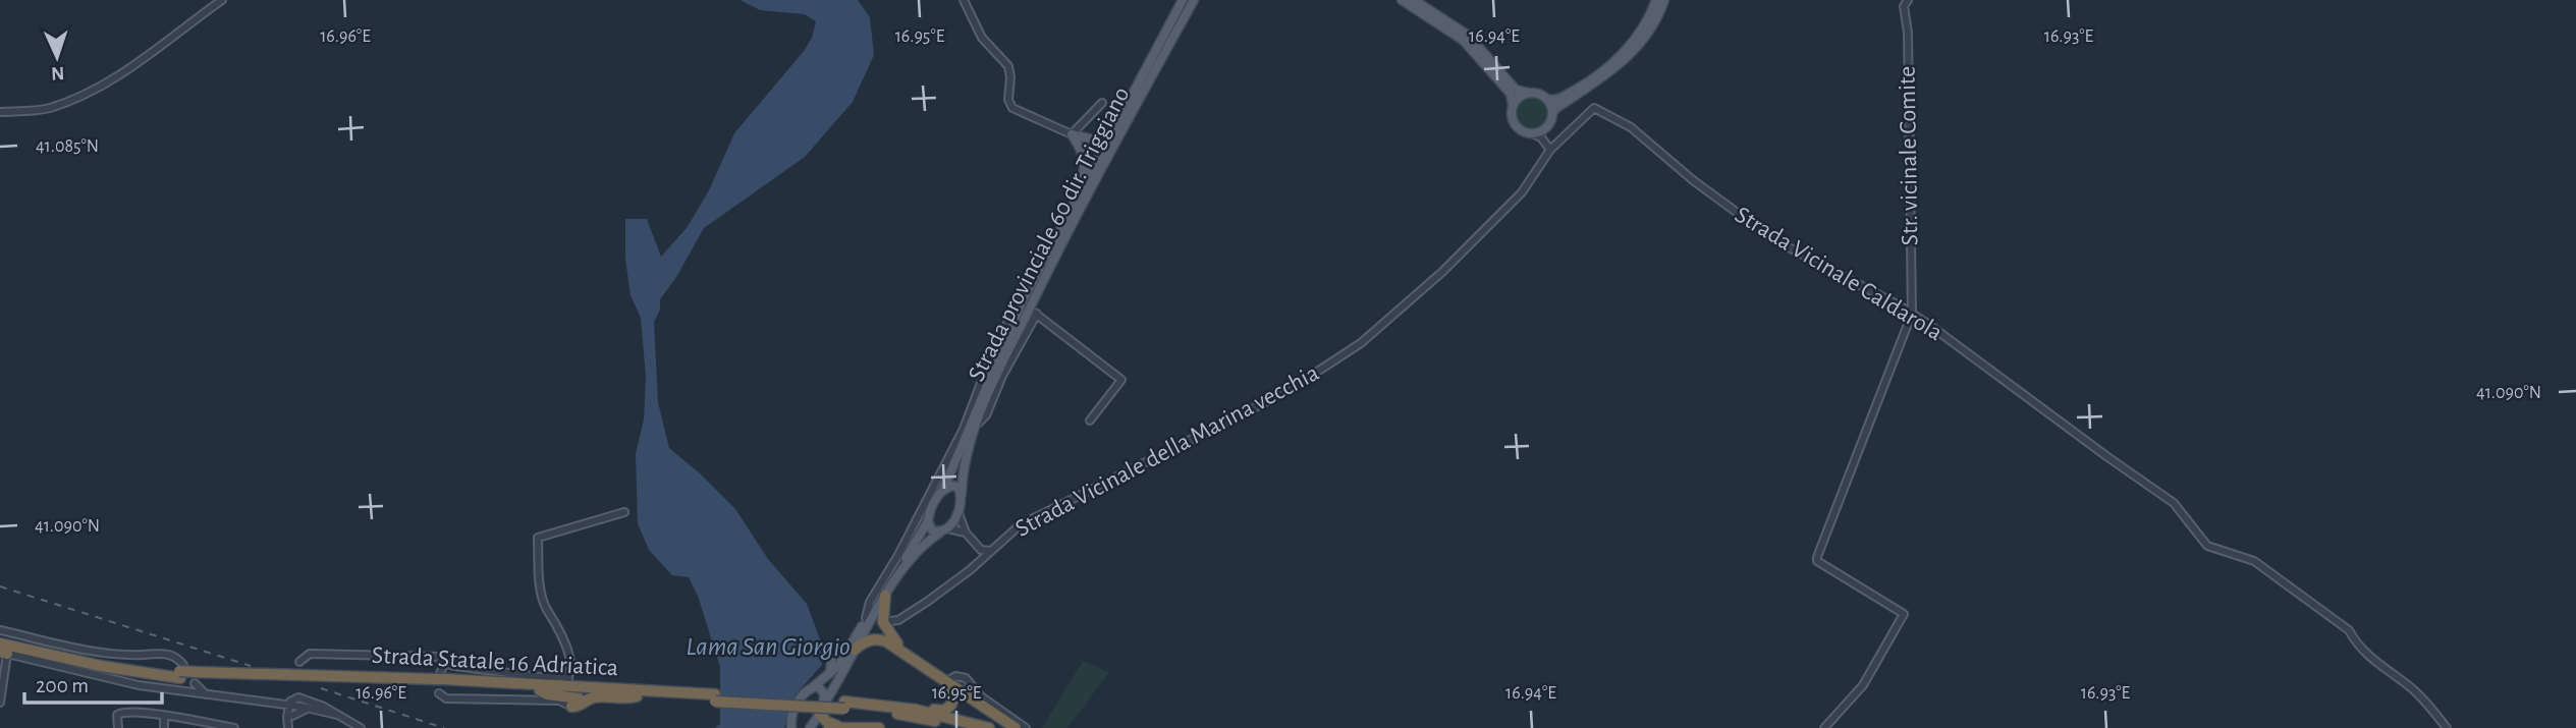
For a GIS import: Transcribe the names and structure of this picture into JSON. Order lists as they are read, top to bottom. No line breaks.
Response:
{"streets":{"highway":["Strada Statale 16 Adriatica"],"main road":["Strada provinciale 60 dir. Triggiano"],"street":["Str. vicinale Comite","Strada Vicinale Caldarola","Strada Vicinale della Marina vecchia"]},"crossings":[["Str. vicinale Comite","Strada Vicinale Caldarola"],["Strada Vicinale Caldarola","Strada Vicinale della Marina vecchia"]],"water":["Lama San Giorgio"],"scale_bar":"200 m","north":"bottom","coordinates":["16.96°E","16.95°E","16.94°E","16.93°E","41.085°N","41.090°N"]}
